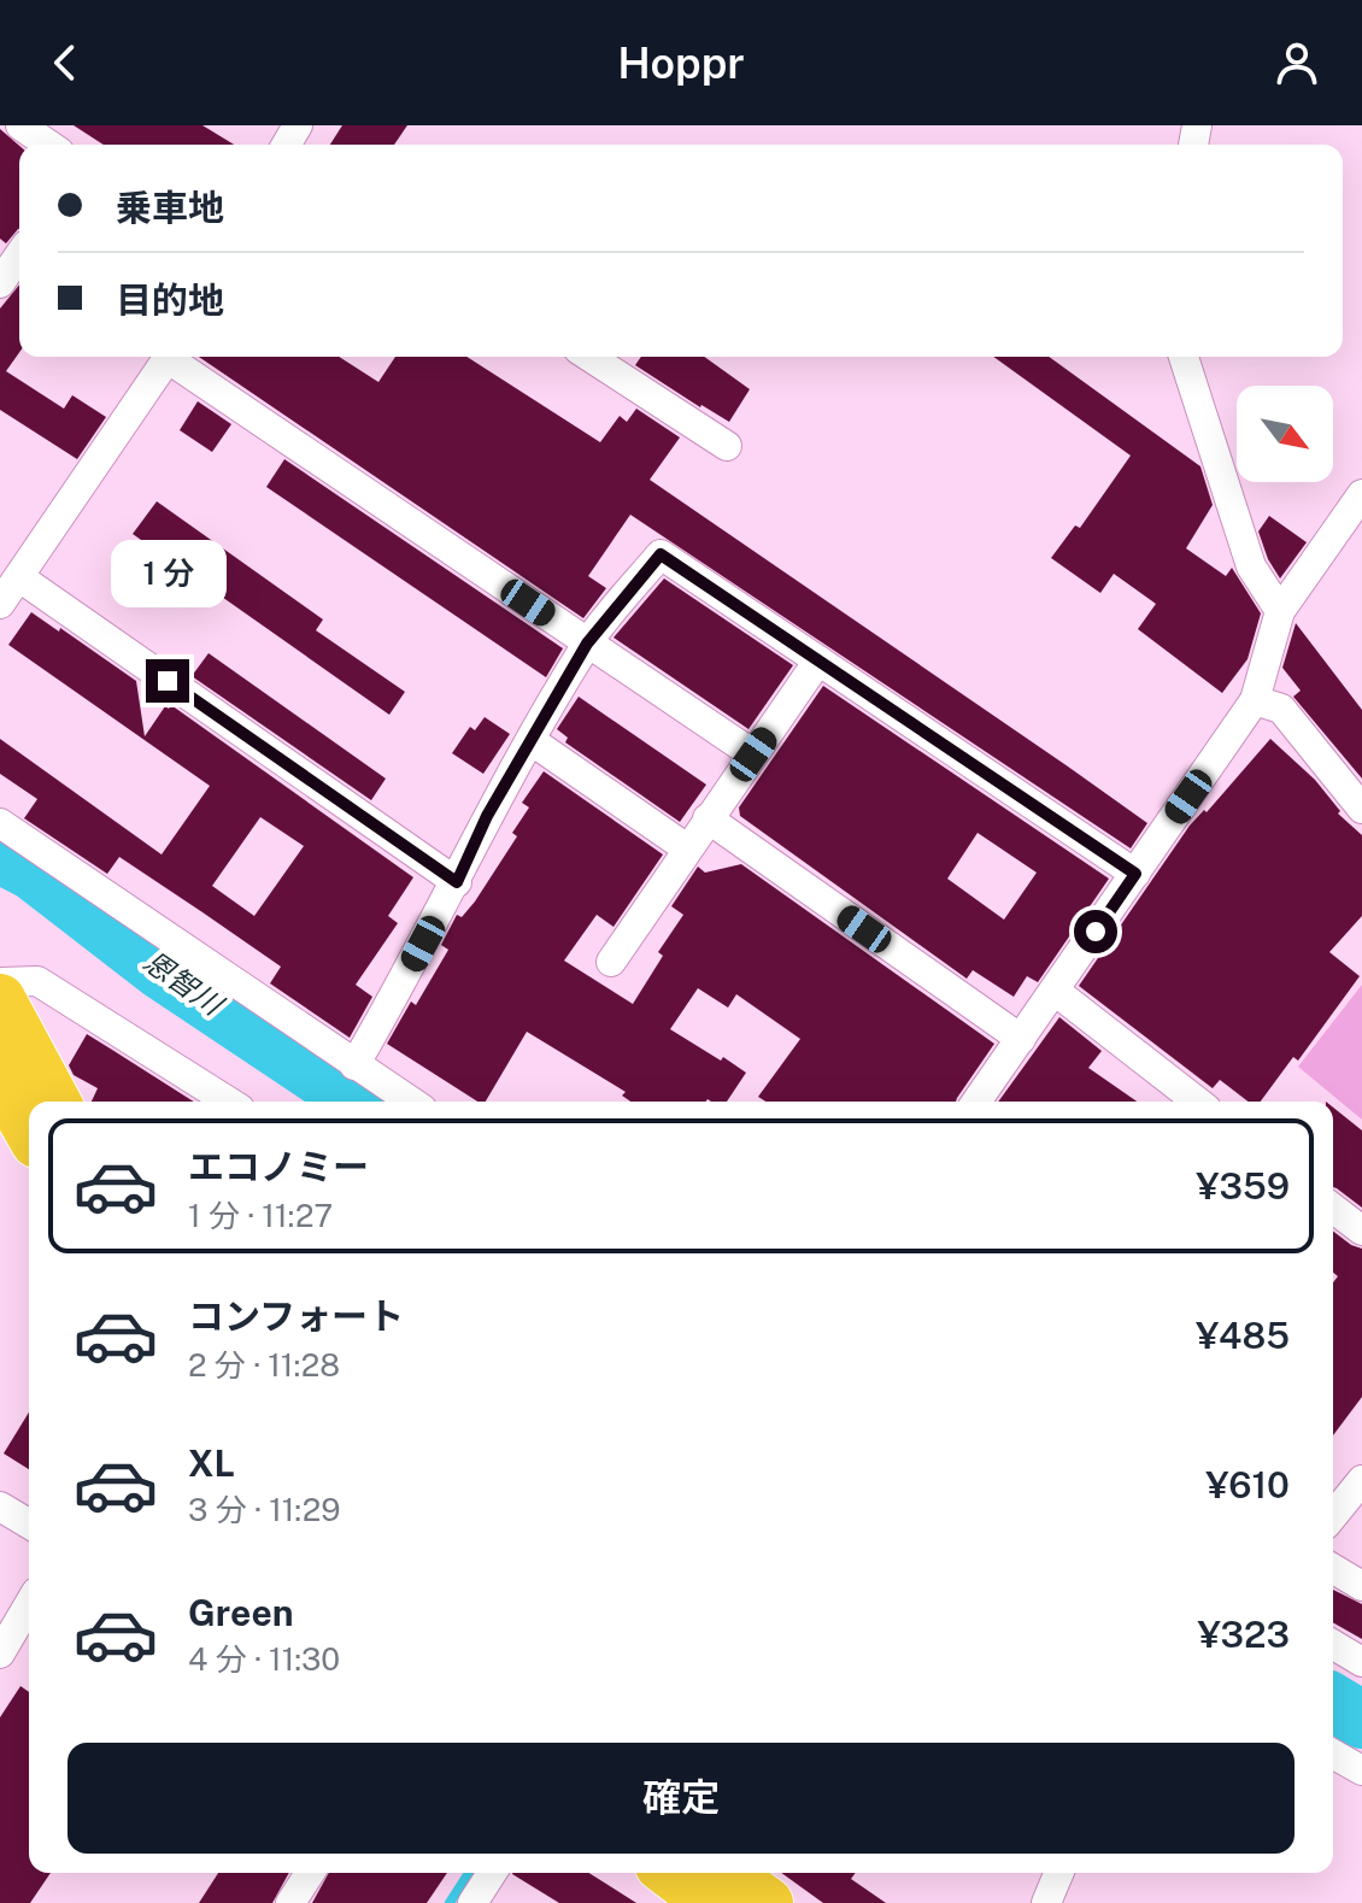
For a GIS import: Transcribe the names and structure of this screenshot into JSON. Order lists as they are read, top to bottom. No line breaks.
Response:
{"water":["恩智川"],"north":"bottom right","page":{"header":"Hoppr","banner":["乗車地","目的地"],"bubble":"1 分","list":[{"name":"エコノミー","note":"1 分 · 11:27","value":"¥359"},{"name":"コンフォート","note":"2 分 · 11:28","value":"¥485"},{"name":"XL","note":"3 分 · 11:29","value":"¥610"},{"name":"Green","note":"4 分 · 11:30","value":"¥323"}],"buttons":"確定"}}
